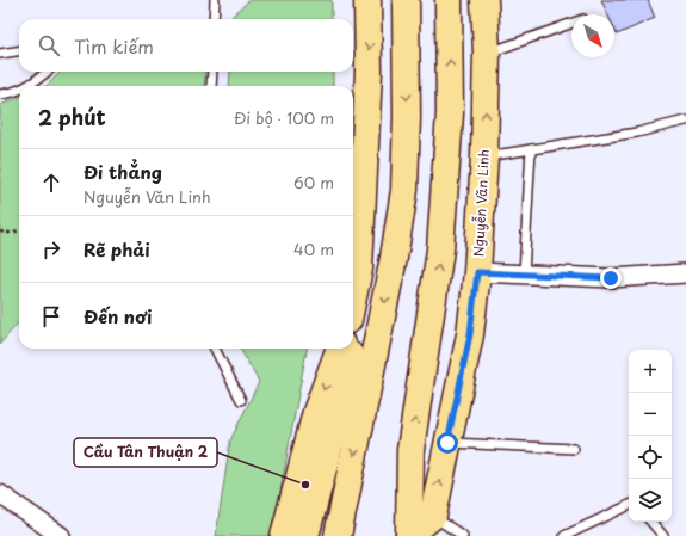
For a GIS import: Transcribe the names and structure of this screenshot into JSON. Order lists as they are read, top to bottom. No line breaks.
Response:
{"streets":{"main road":["Nguyễn Văn Linh"]},"places":["Cầu Tân Thuận 2"],"north":"bottom right","page":{"search":"Tìm kiếm","heading":["2 phút","Đi bộ · 100 m"],"list":[["Đi thẳng","Nguyễn Văn Linh","60 m"],["Rẽ phải","40 m"],"Đến nơi"],"map_buttons":["+","−"]}}
